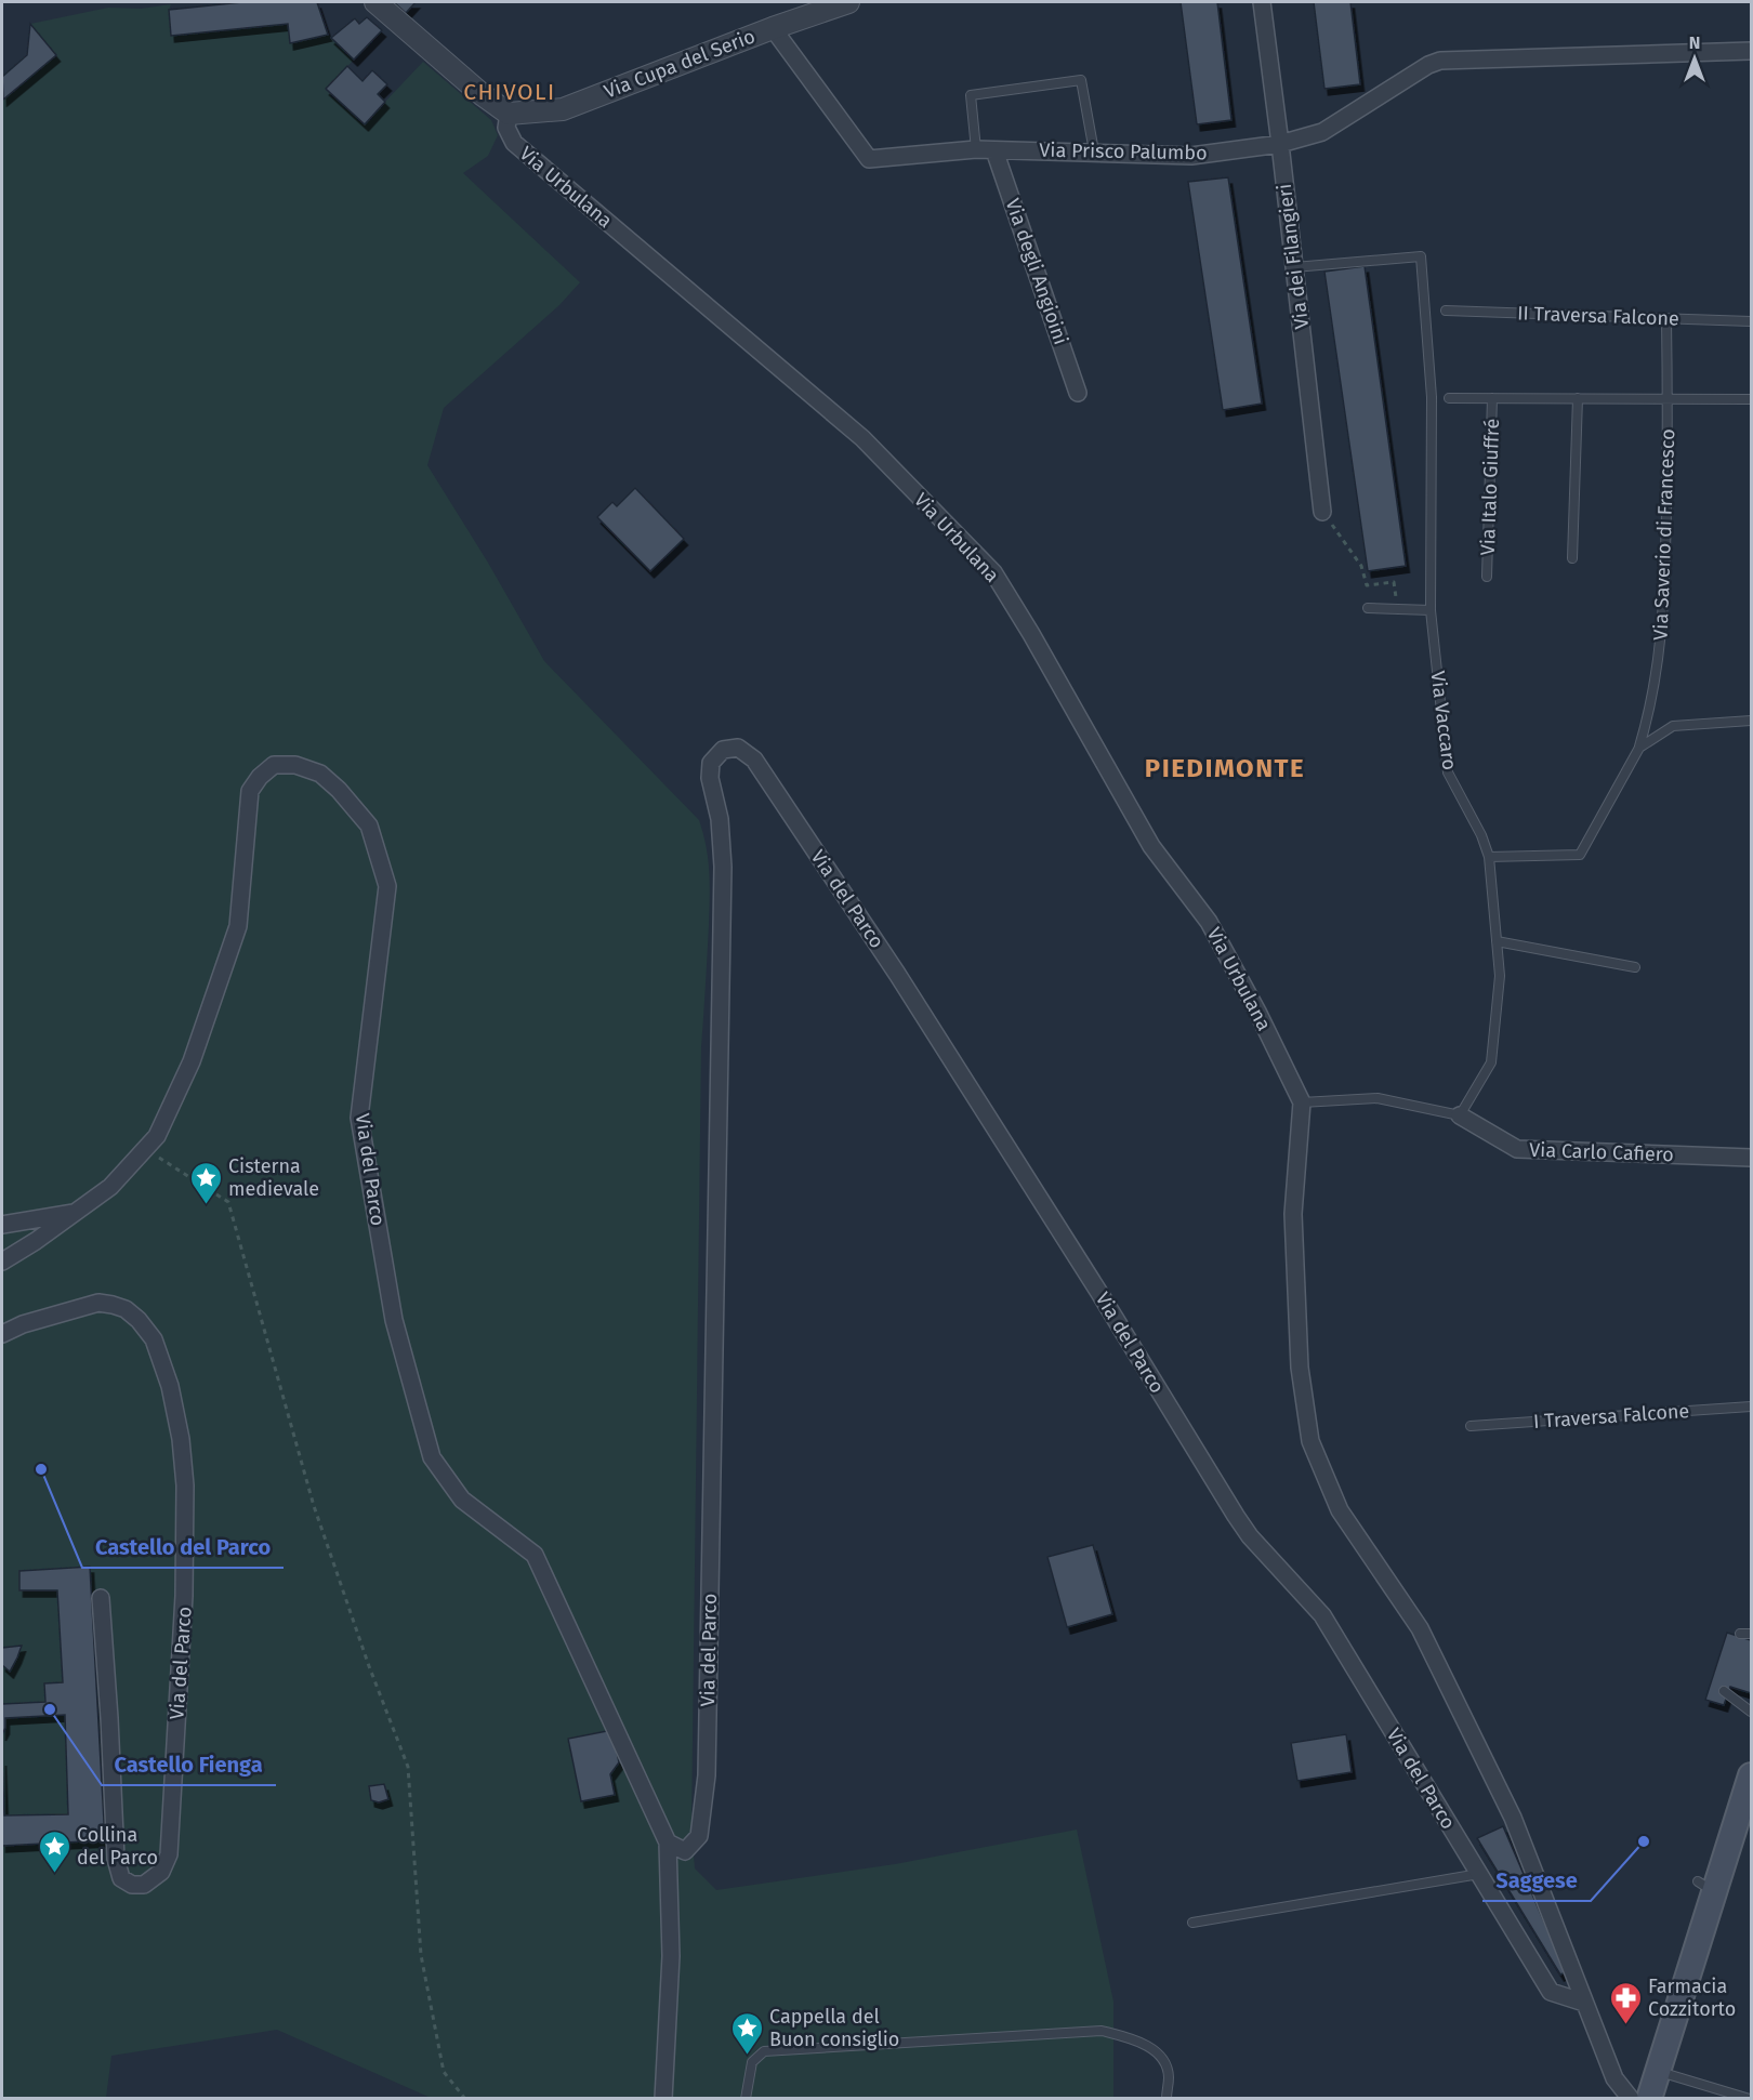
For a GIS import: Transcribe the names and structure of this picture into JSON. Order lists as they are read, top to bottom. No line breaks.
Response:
{"streets":{"street":["Via Cupa del Serio","Via Prisco Palumbo","Via Urbulana","Via dei Filangieri","Via degli Angioini","Via del Parco","Via Carlo Cafiero"],"lane":["II Traversa Falcone","Via Italo Giuffré","Via Saverio di Francesco","Via Vaccaro","I Traversa Falcone"]},"crossings":[["Via Cupa del Serio","Via Prisco Palumbo"],["Via Cupa del Serio","Via Urbulana"],["Via Prisco Palumbo","Via dei Filangieri"],["Via Prisco Palumbo","Via degli Angioini"],["Via dei Filangieri","Via Vaccaro"],["II Traversa Falcone","Via Saverio di Francesco"],["Via Italo Giuffré","Via Saverio di Francesco"],["Via Saverio di Francesco","Via Vaccaro"],["Via Vaccaro","Via Carlo Cafiero"]],"districts":["CHIVOLI","PIEDIMONTE"],"places":{"place":["Cisterna medievale","Collina del Parco","Cappella del Buon consiglio"],"other":["Castello del Parco","Castello Fienga","Saggese"],"pharmacy":["Farmacia Cozzitorto"]},"north":"top"}
